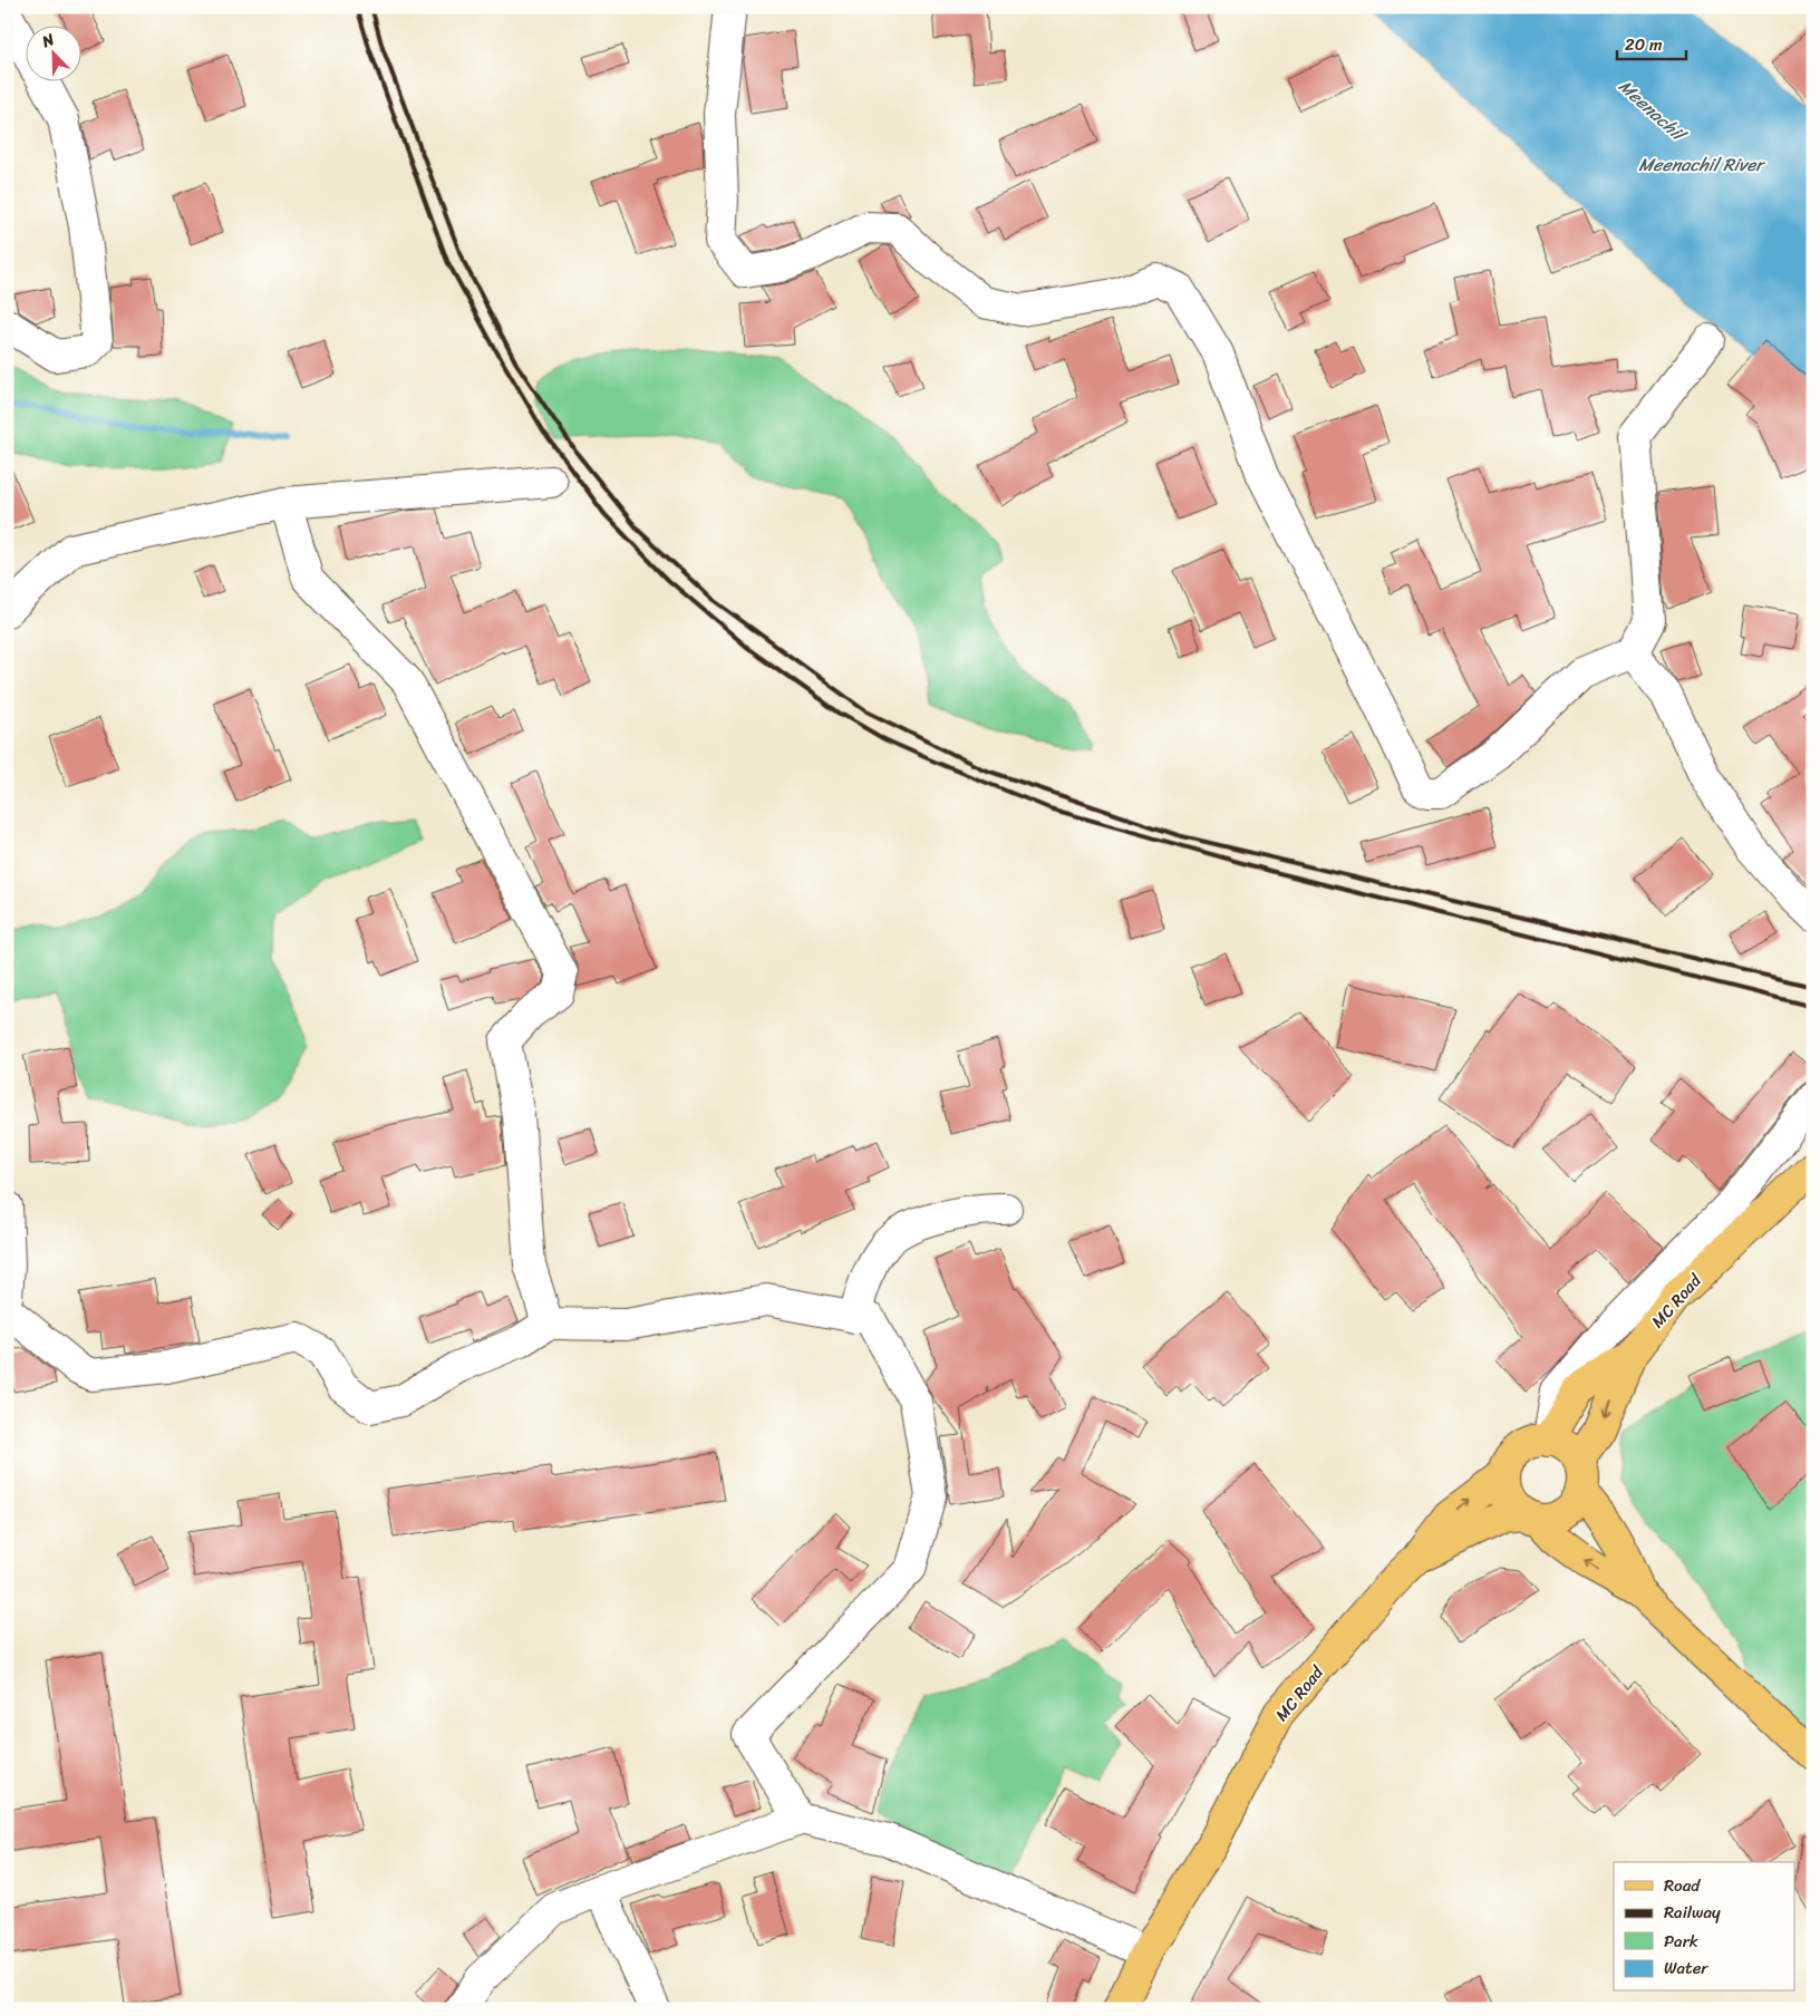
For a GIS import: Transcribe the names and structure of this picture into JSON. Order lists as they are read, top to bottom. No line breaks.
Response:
{"streets":{"main road":["MC Road"]},"water":["Meenachil","Meenachil River"],"legend":["Road","Railway","Park","Water"],"scale_bar":"20 m","north":"top left"}
